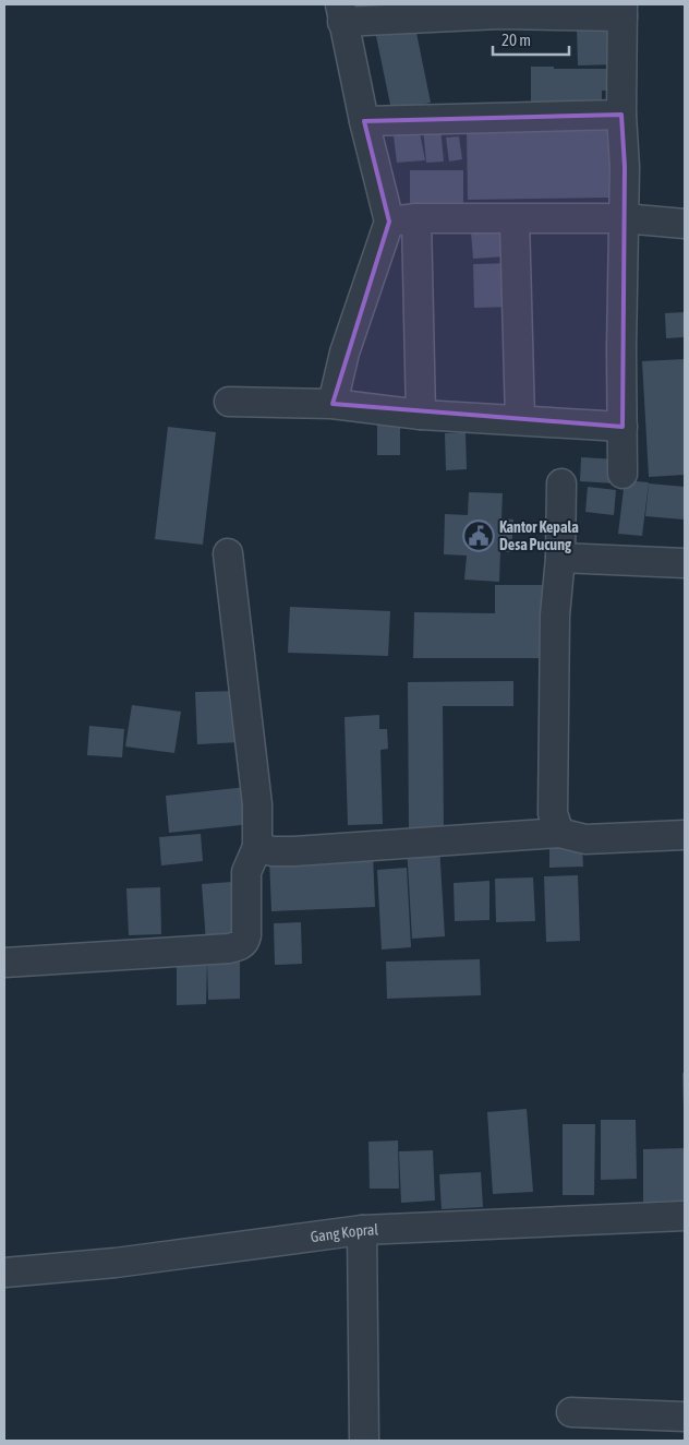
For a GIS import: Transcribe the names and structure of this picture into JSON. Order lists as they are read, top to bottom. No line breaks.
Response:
{"streets":{"street":["Gang Kopral"]},"places":{"public building":["Kantor Kepala Desa Pucung"]},"scale_bar":"20 m"}
